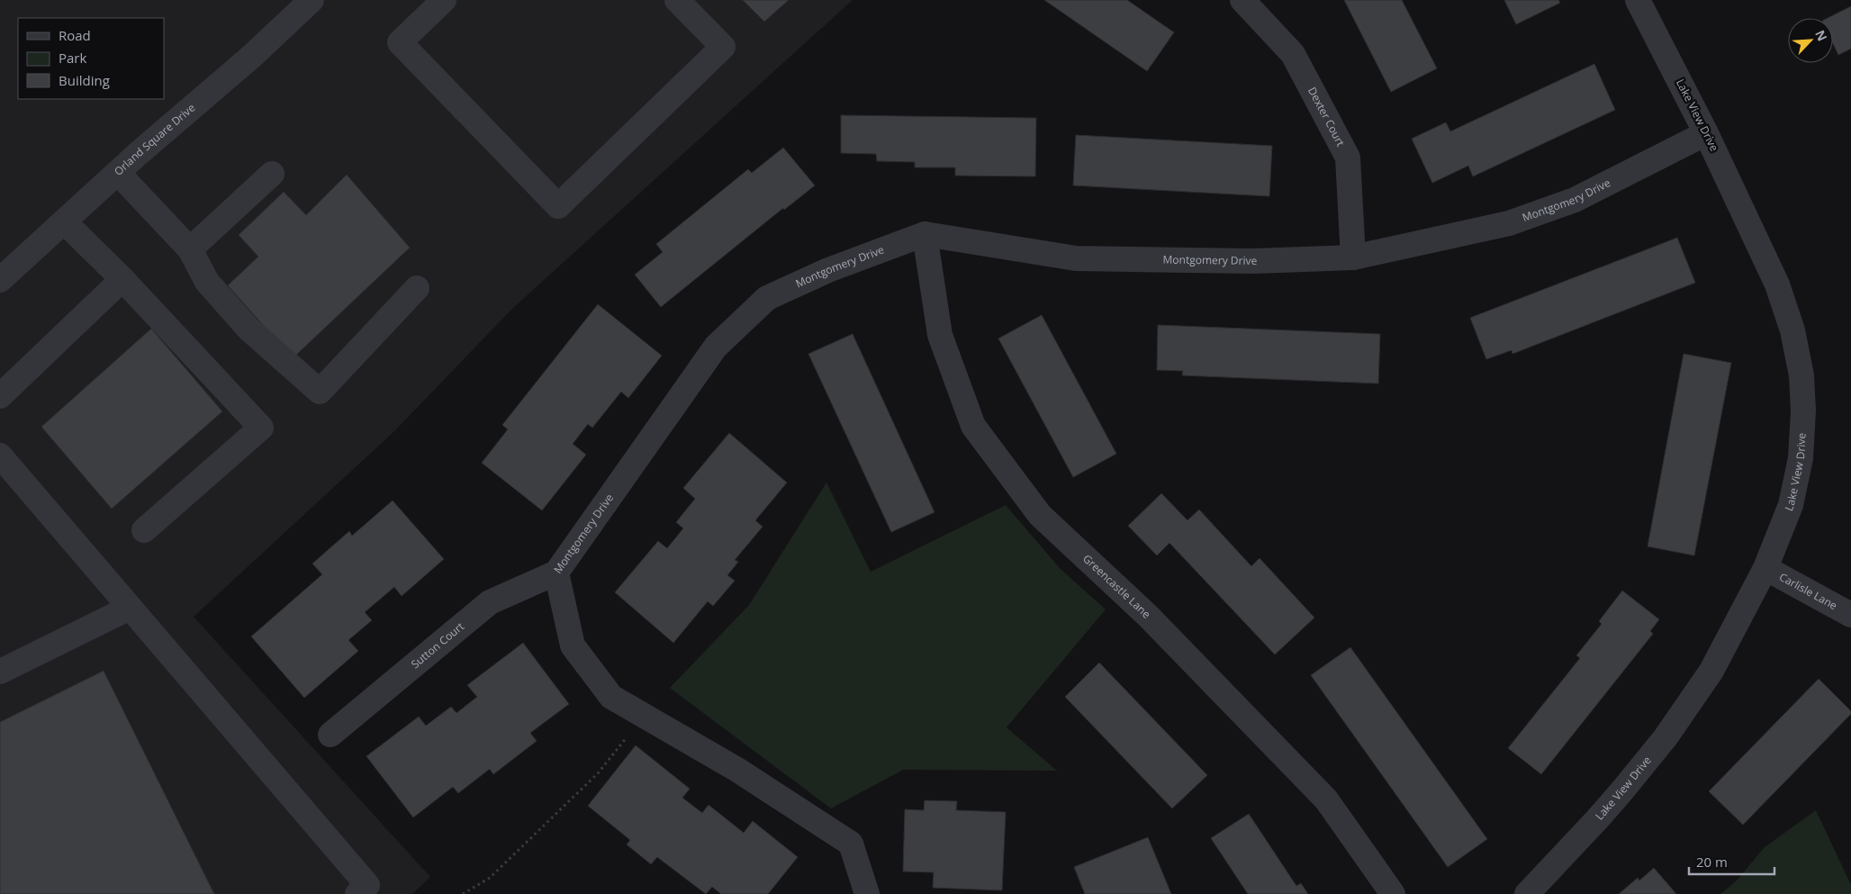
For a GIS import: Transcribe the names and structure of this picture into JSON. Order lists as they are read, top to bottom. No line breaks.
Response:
{"streets":{"street":["Lake View Drive","Dexter Court","Orland Square Drive","Montgomery Drive","Greencastle Lane","Carlisle Lane","Sutton Court"]},"crossings":[["Lake View Drive","Montgomery Drive"],["Lake View Drive","Carlisle Lane"],["Dexter Court","Montgomery Drive"],["Montgomery Drive","Greencastle Lane"],["Montgomery Drive","Sutton Court"]],"legend":["Road","Park","Building"],"scale_bar":"20 m","north":"top right"}
